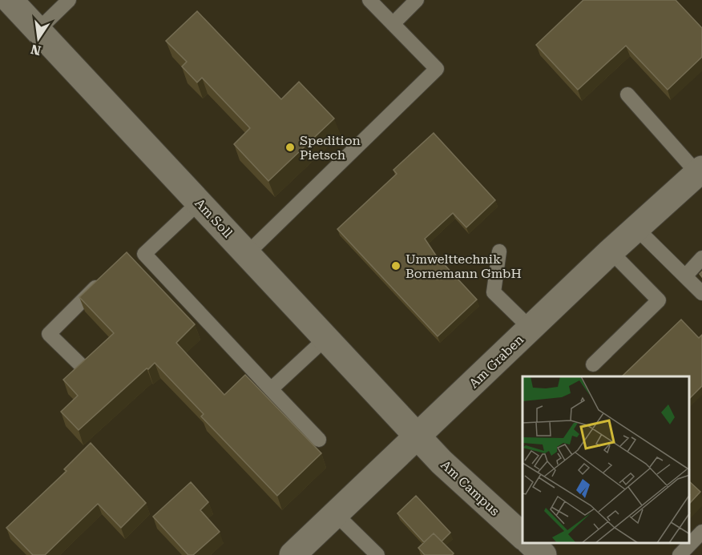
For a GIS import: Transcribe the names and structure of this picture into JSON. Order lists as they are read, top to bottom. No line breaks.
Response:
{"streets":{"street":["Am Soll","Am Graben","Am Campus"]},"crossings":[["Am Soll","Am Graben"],["Am Soll","Am Campus"],["Am Graben","Am Campus"]],"places":["Spedition Pietsch","Umwelttechnik Bornemann GmbH"],"north":"bottom"}
